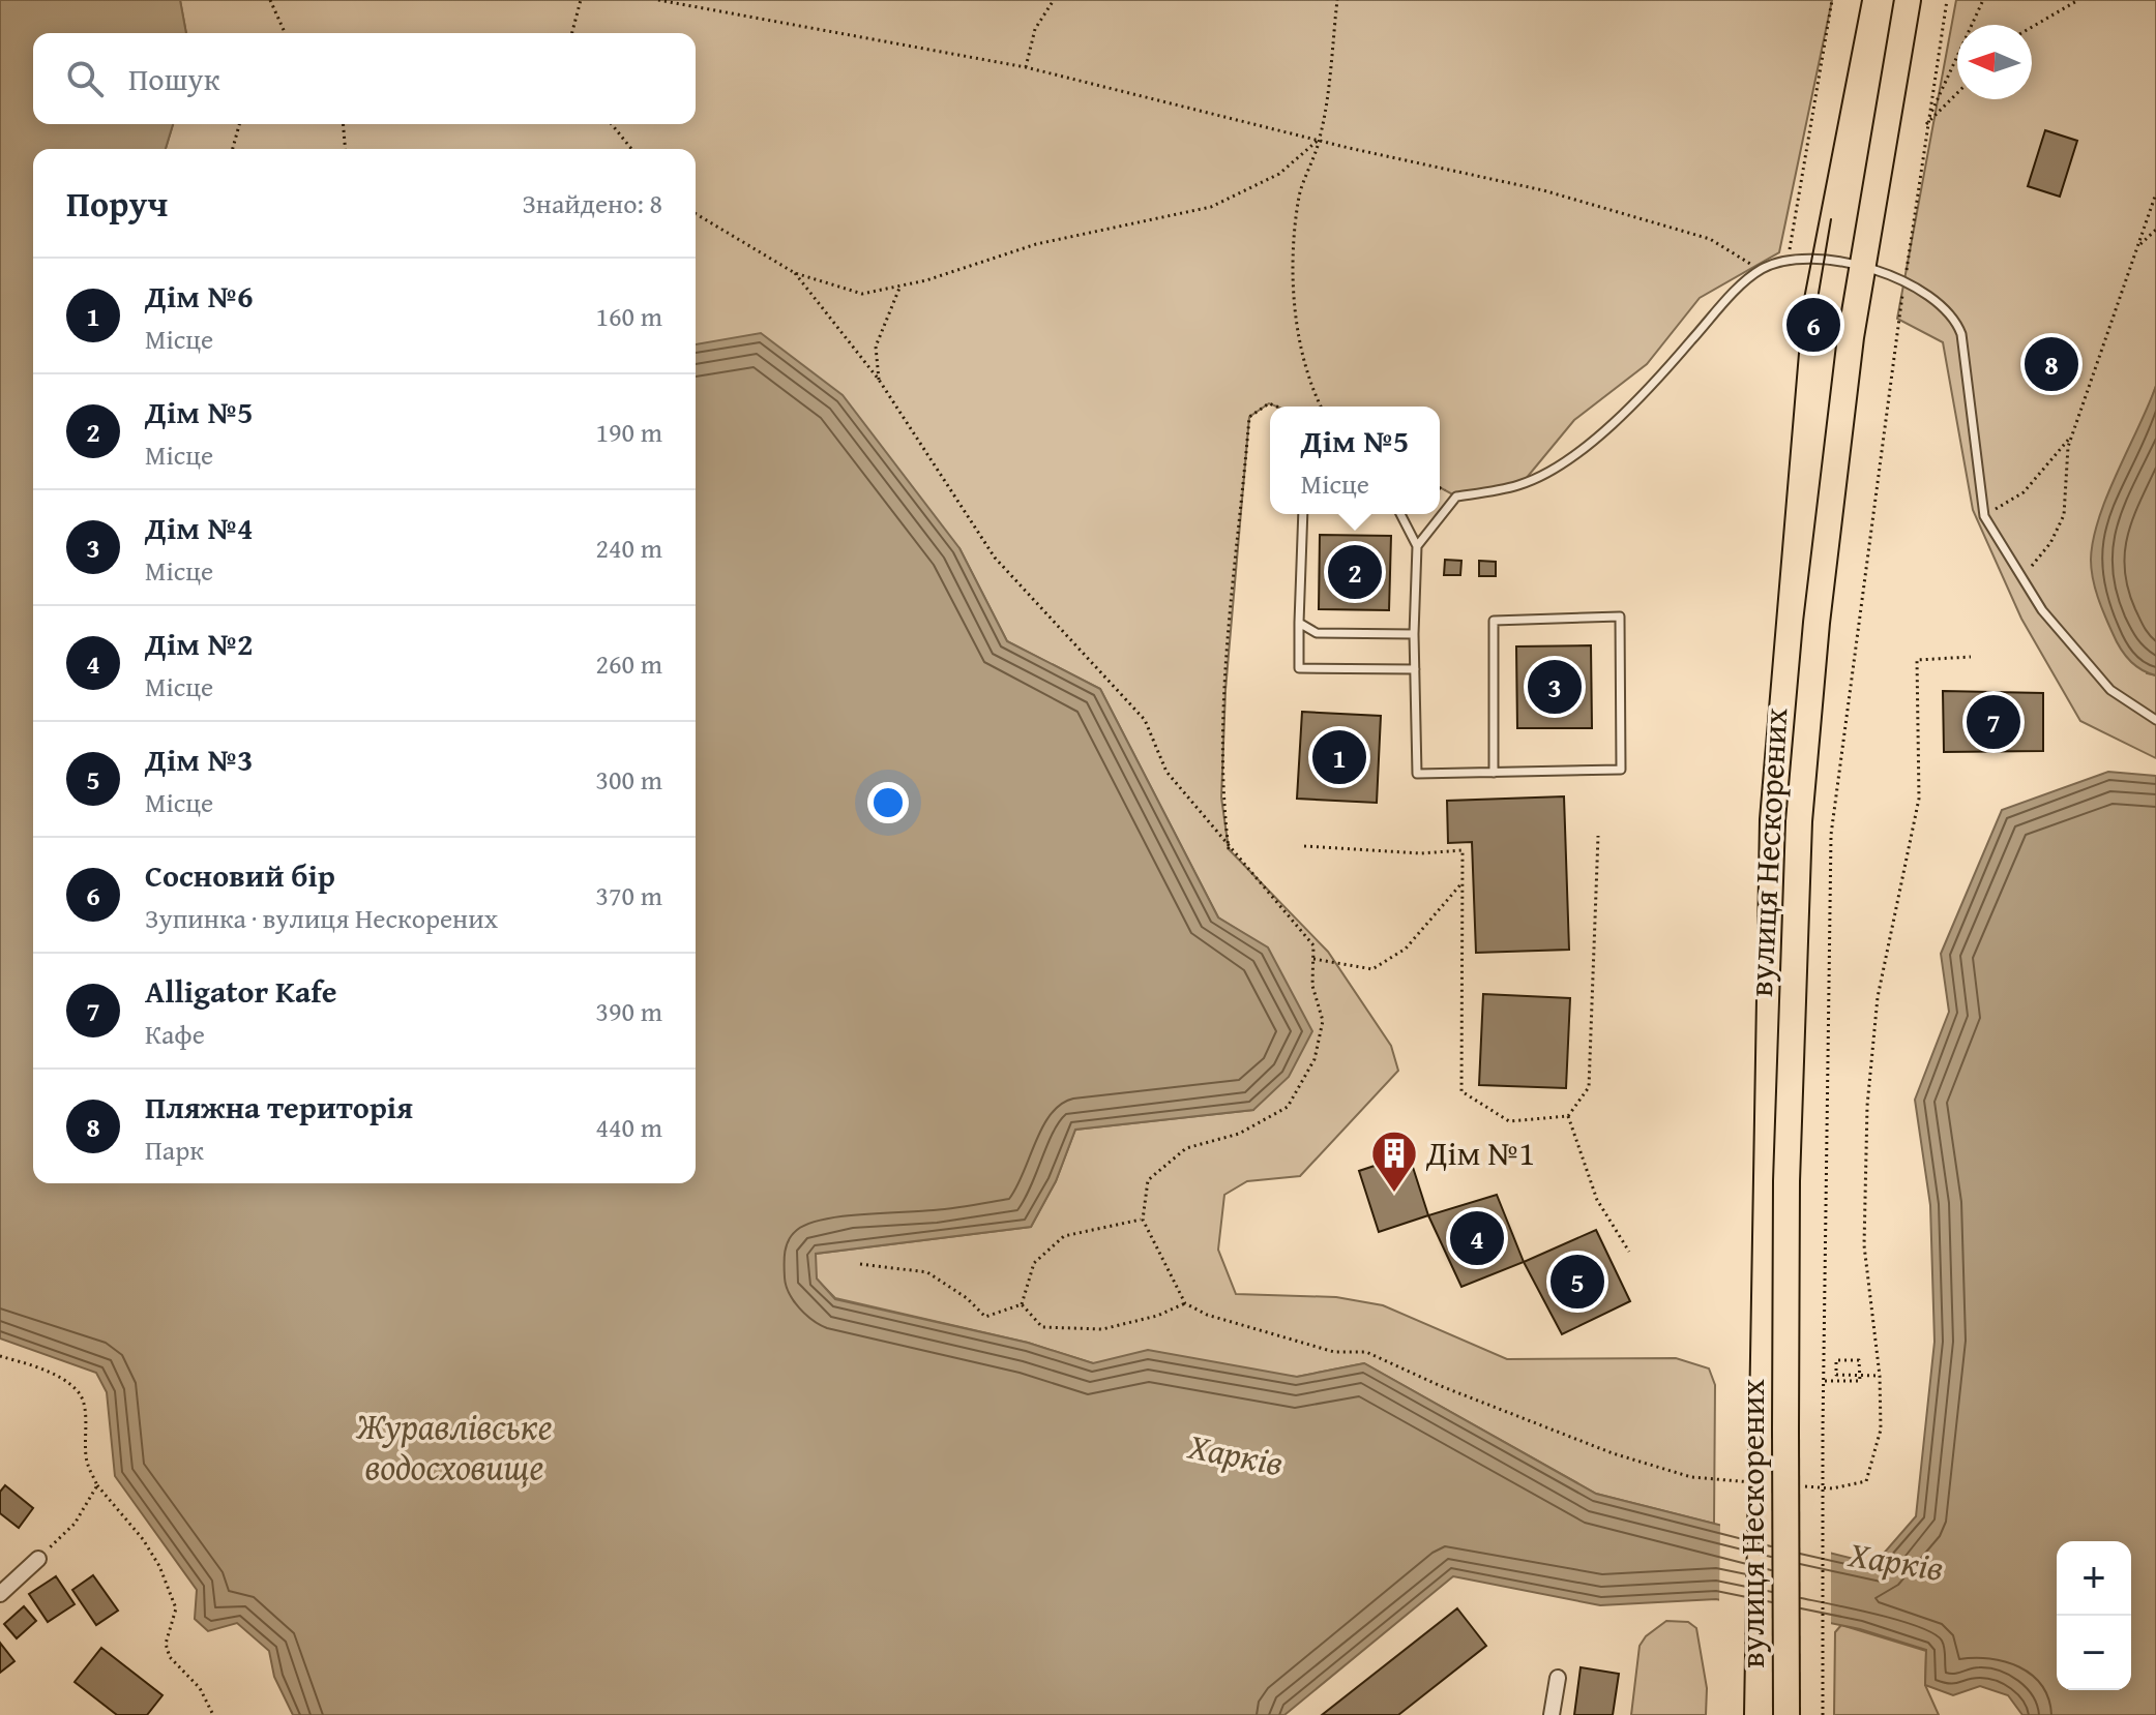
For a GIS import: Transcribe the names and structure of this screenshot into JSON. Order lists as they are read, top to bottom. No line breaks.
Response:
{"streets":{"main road":["вулиця Нескорених"]},"water":["Журавлівське водосховище","Харків"],"places":{"building":["Дім №1"]},"north":"left","page":{"search":"Пошук","heading":["Поруч","Знайдено: 8"],"list":[{"mark":"1","name":"Дім №6","note":"Місце","value":"160 m"},{"mark":"2","name":"Дім №5","note":"Місце","value":"190 m"},{"mark":"3","name":"Дім №4","note":"Місце","value":"240 m"},{"mark":"4","name":"Дім №2","note":"Місце","value":"260 m"},{"mark":"5","name":"Дім №3","note":"Місце","value":"300 m"},{"mark":"6","name":"Сосновий бір","note":"Зупинка · вулиця Нескорених","value":"370 m"},{"mark":"7","name":"Alligator Kafe","note":"Кафе","value":"390 m"},{"mark":"8","name":"Пляжна територія","note":"Парк","value":"440 m"}],"pins":["6","8","2","3","7","1","4","5"],"popup":["Дім №5","Місце"],"map_buttons":["+","−"]}}
